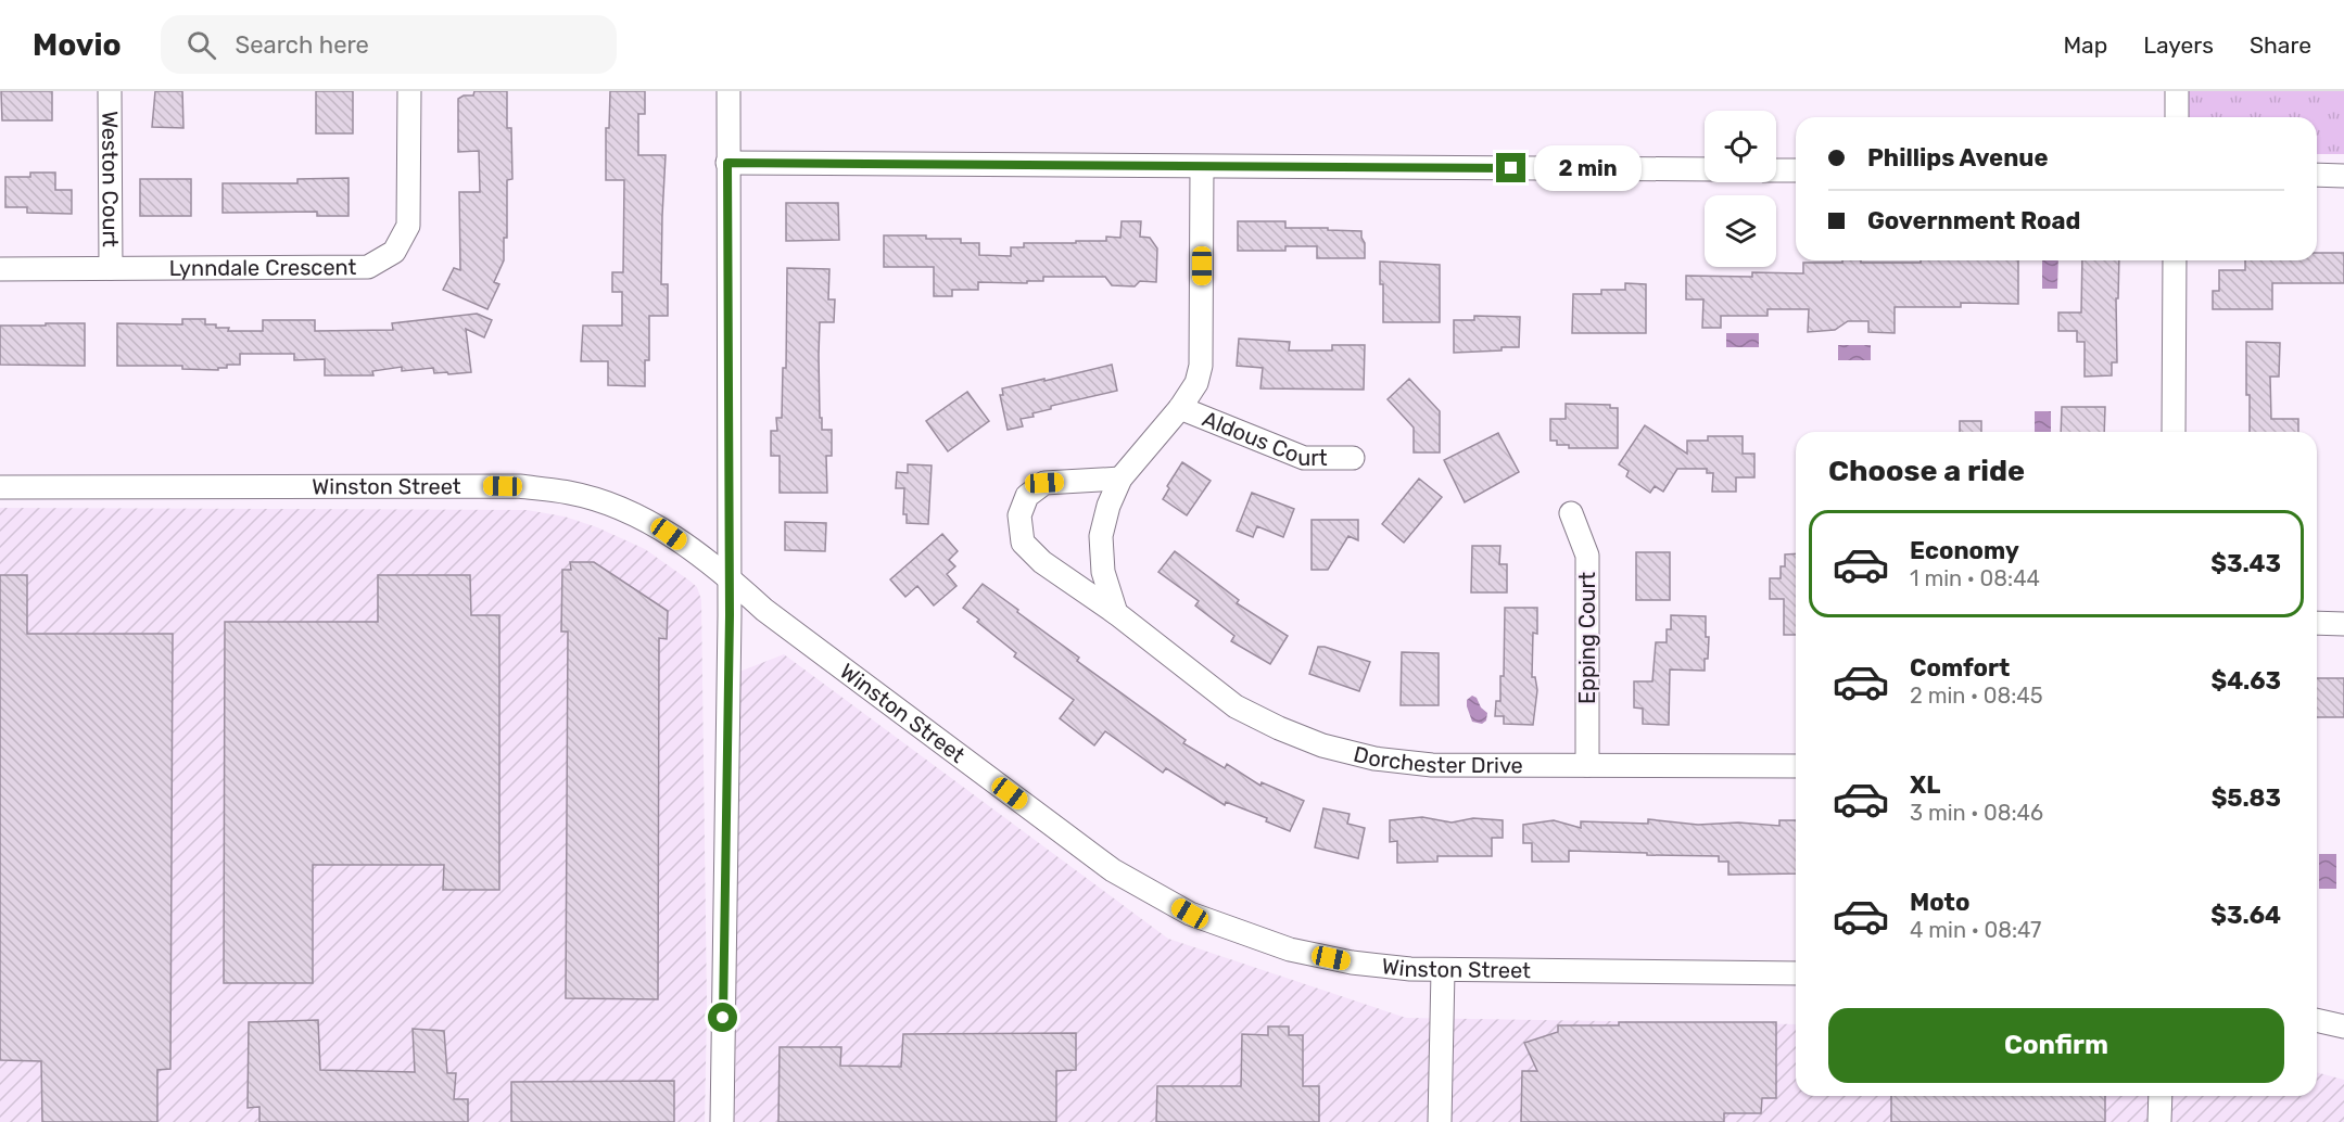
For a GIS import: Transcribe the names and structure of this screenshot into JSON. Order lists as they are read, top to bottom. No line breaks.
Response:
{"streets":{"street":["Weston Court","Lynndale Crescent","Aldous Court","Winston Street","Epping Court","Dorchester Drive"]},"crossings":[["Weston Court","Lynndale Crescent"],["Epping Court","Dorchester Drive"]],"page":{"header":"Movio","search":"Search here","nav":["Map","Layers","Share"],"banner":["Phillips Avenue","Government Road"],"bubble":"2 min","heading":"Choose a ride","list":[{"name":"Economy","note":"1 min · 08:44","value":"$3.43"},{"name":"Comfort","note":"2 min · 08:45","value":"$4.63"},{"name":"XL","note":"3 min · 08:46","value":"$5.83"},{"name":"Moto","note":"4 min · 08:47","value":"$3.64"}],"buttons":"Confirm"}}
